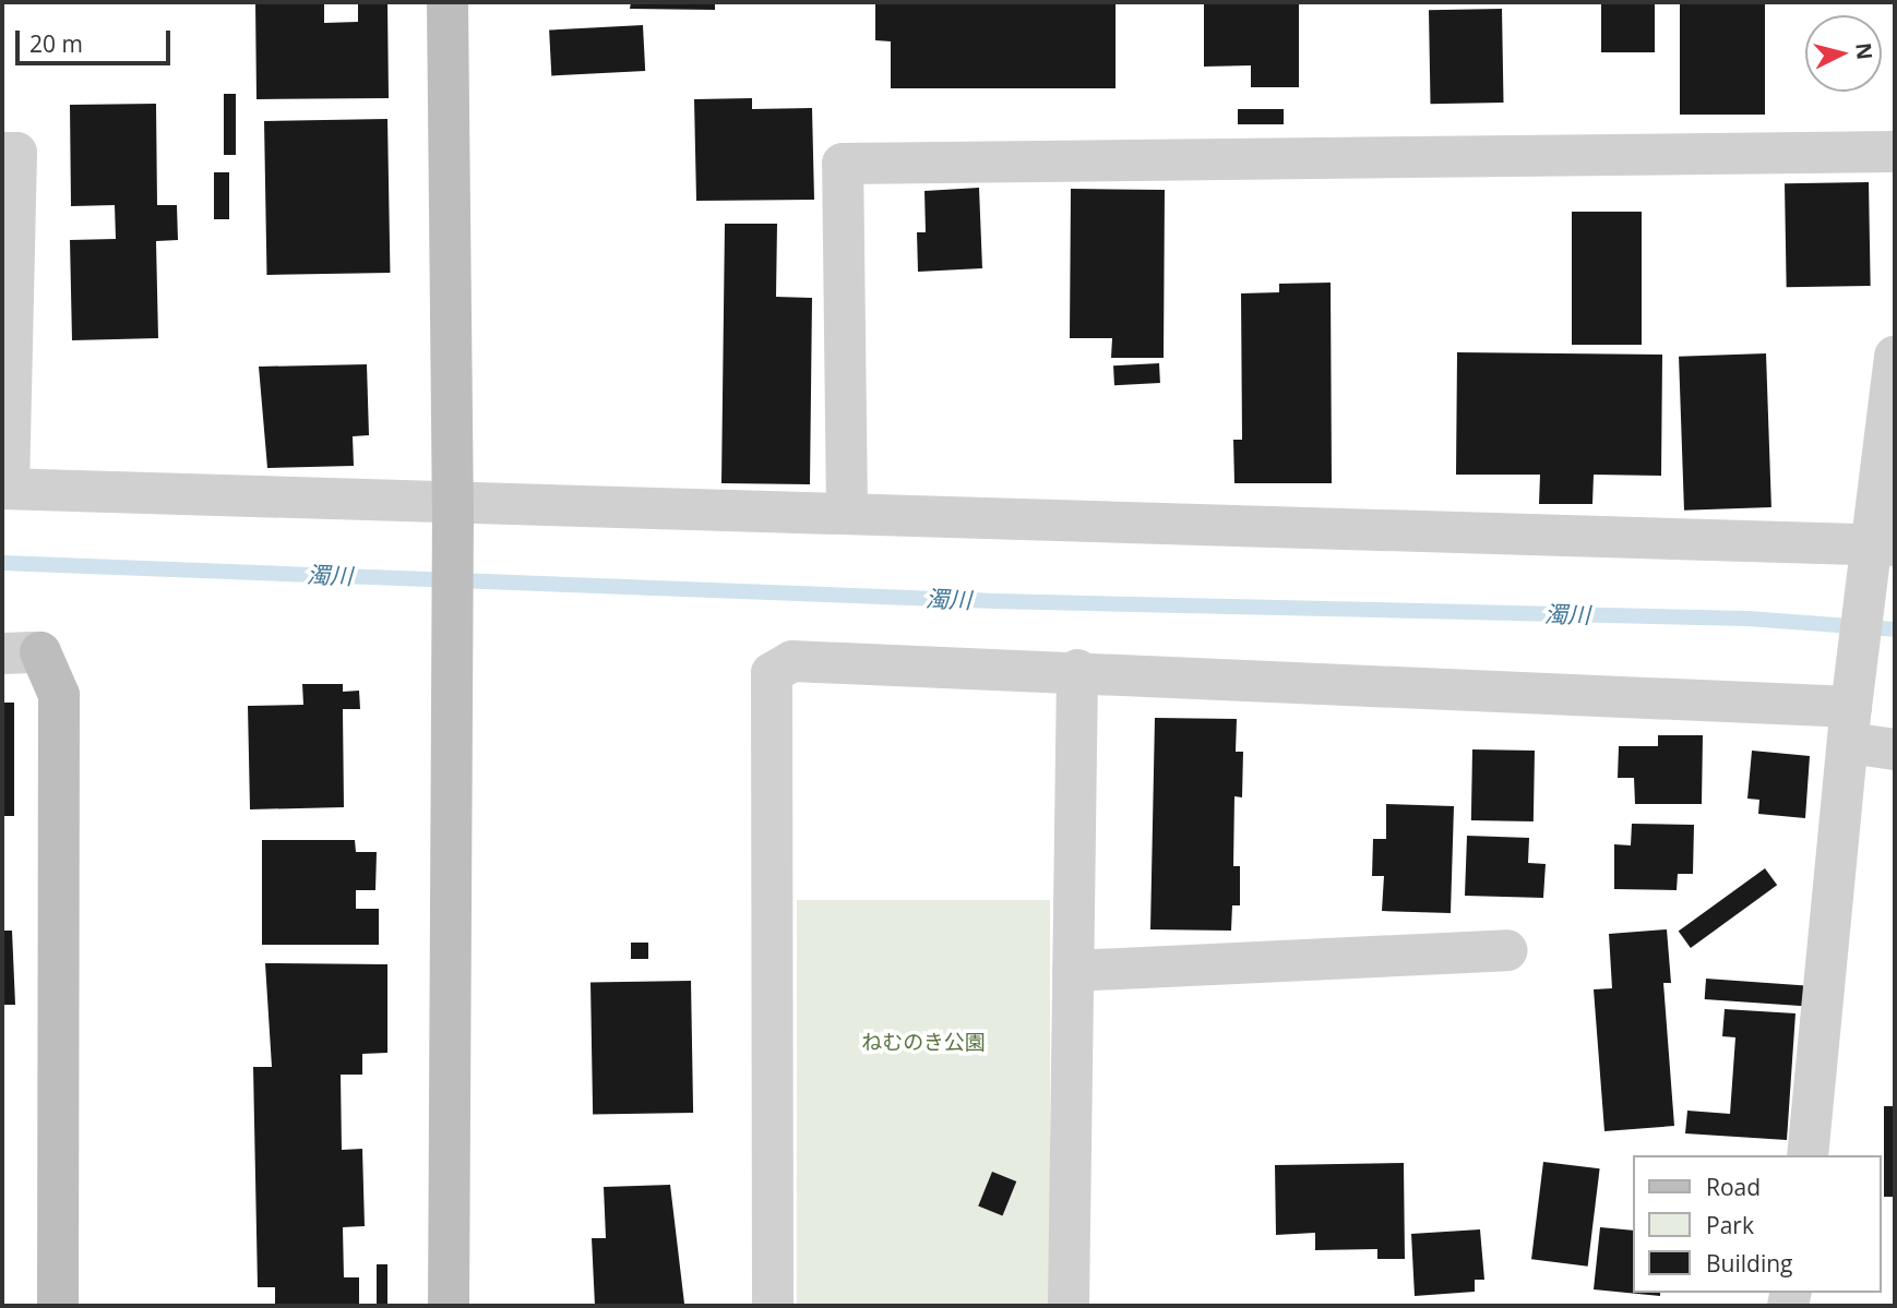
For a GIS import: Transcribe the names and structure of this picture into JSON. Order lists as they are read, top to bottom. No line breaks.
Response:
{"water":["濁川"],"parks":["ねむのき公園"],"legend":["Road","Park","Building"],"scale_bar":"20 m","north":"right"}
